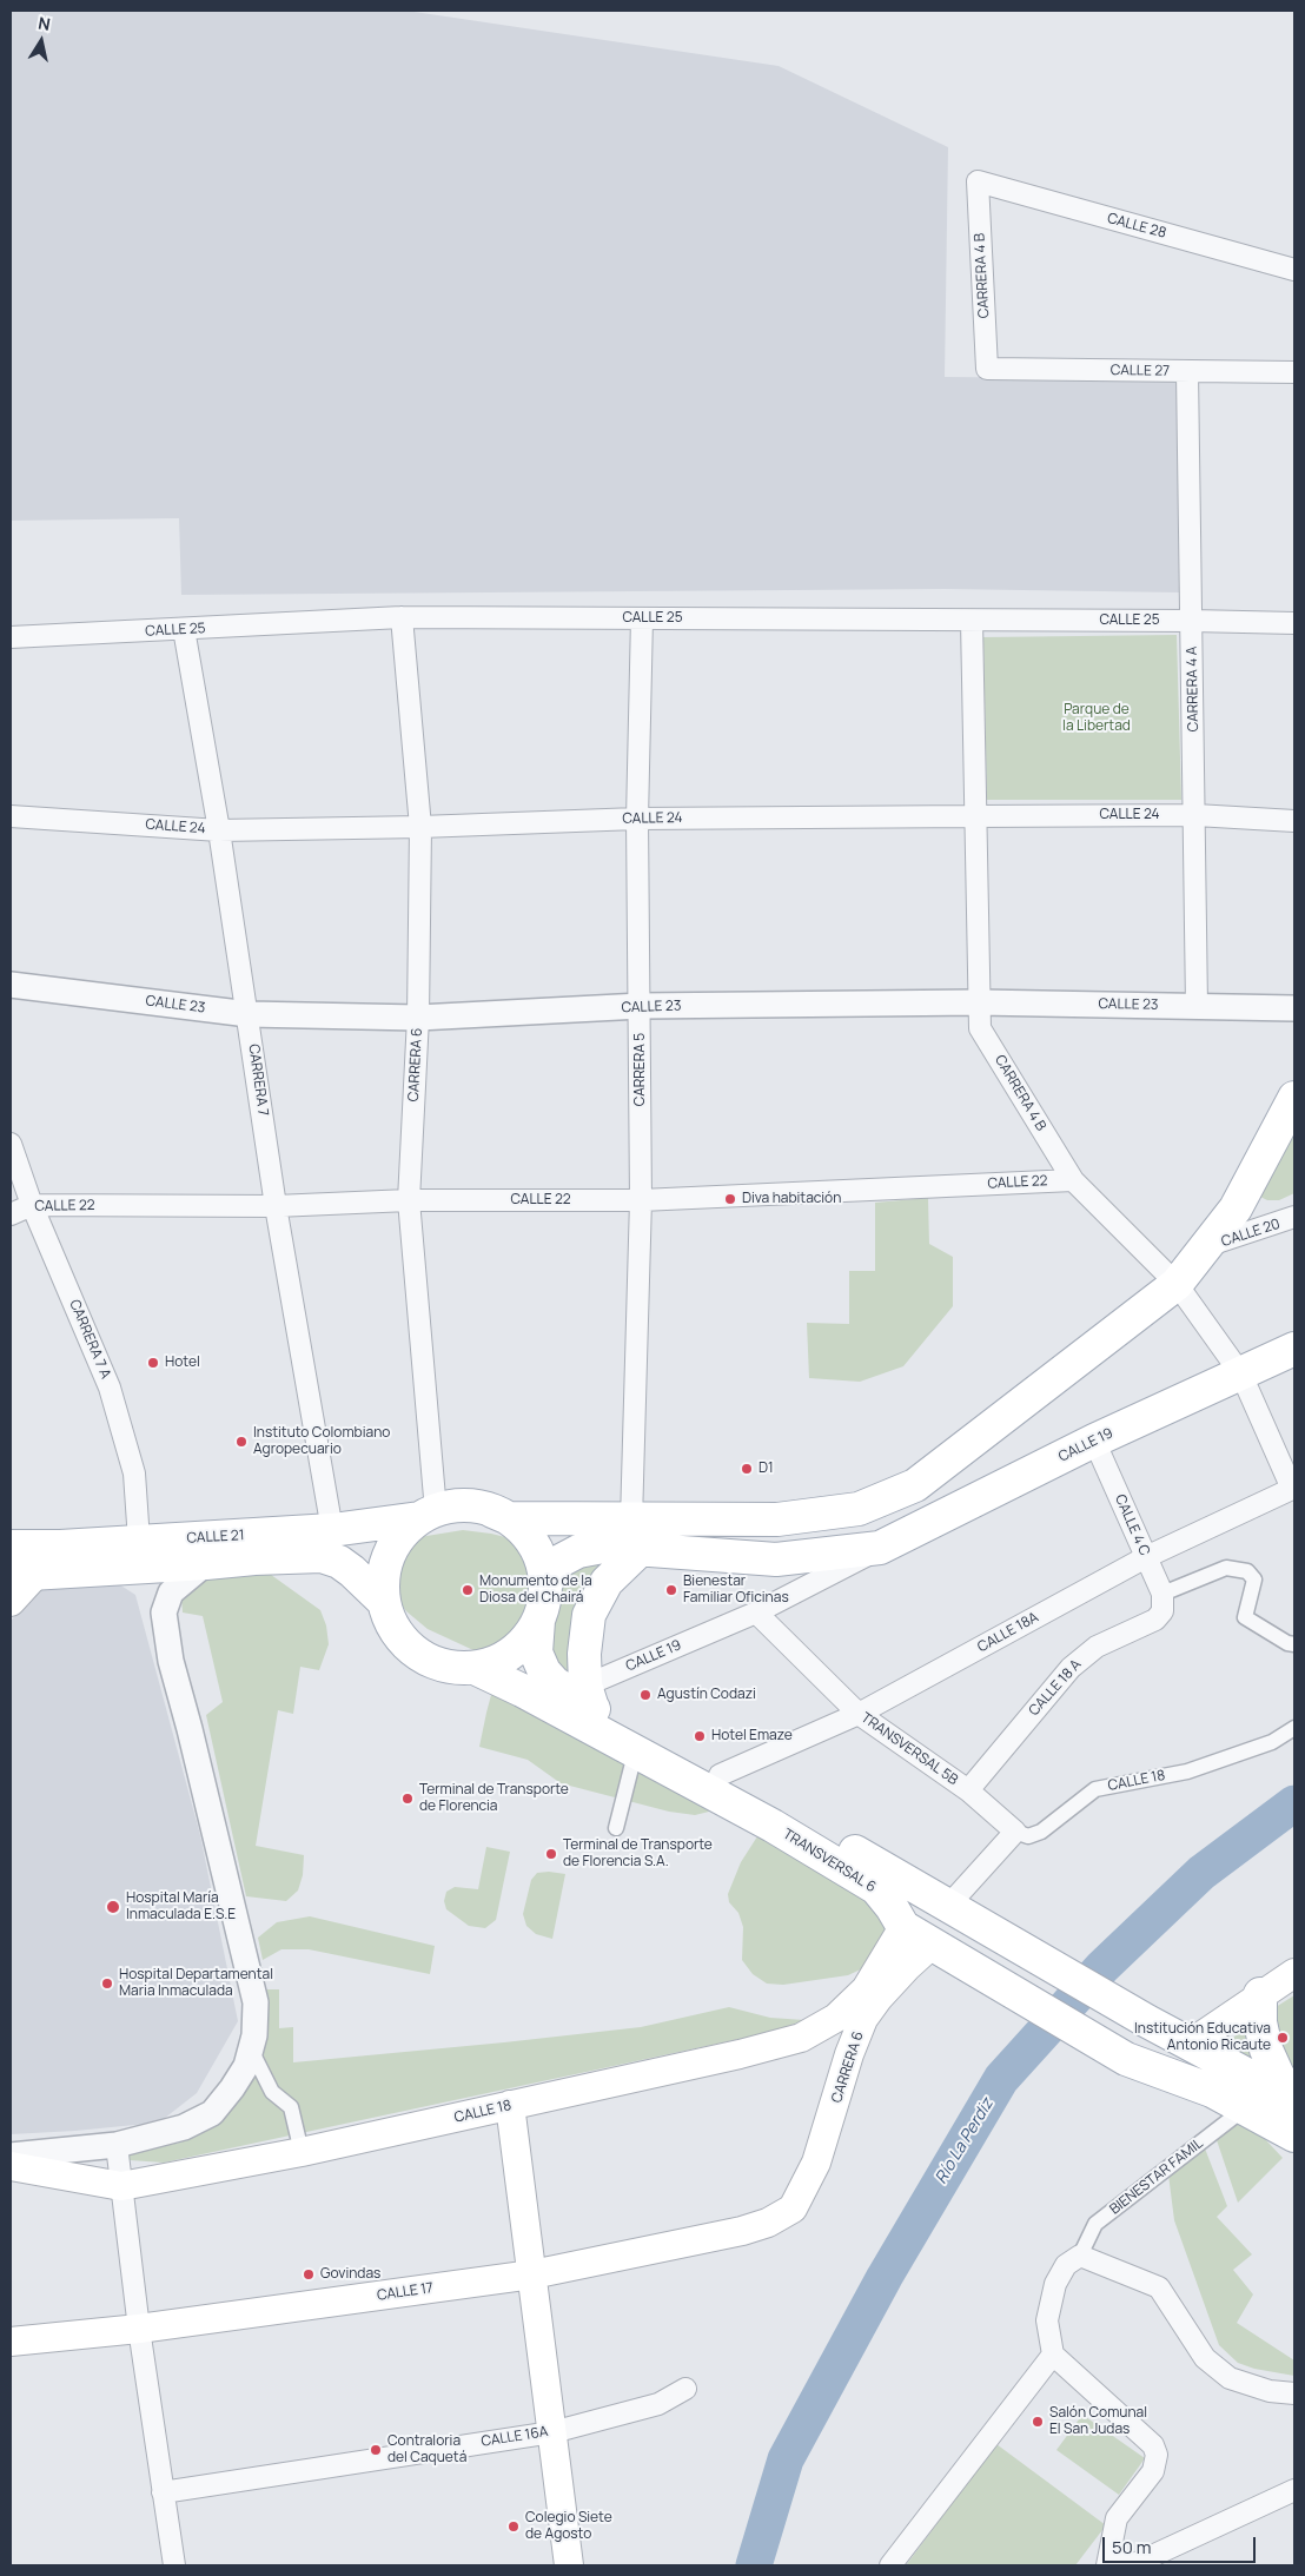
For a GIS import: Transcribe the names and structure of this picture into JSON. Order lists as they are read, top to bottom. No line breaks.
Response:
{"streets":{"main road":["CARRERA 6","CALLE 19","CALLE 21","CALLE 18","TRANSVERSAL 6","CALLE 17"],"street":["CALLE 28","CARRERA 4 B","CALLE 27","CALLE 25","CARRERA 4 A","CALLE 24","CALLE 23","CARRERA 5","CARRERA 7","CALLE 22","CALLE 20","CARRERA 7 A","CALLE 4 C","CALLE 18A","CALLE 18 A","TRANSVERSAL 5B","BIENESTAR FAMIL","CALLE 16A"]},"crossings":[["CALLE 28","CARRERA 4 B"],["CARRERA 4 B","CALLE 27"],["CARRERA 4 B","CALLE 25"],["CARRERA 4 B","CALLE 24"],["CARRERA 4 B","CALLE 23"],["CARRERA 4 B","CALLE 22"],["CARRERA 4 B","CALLE 19"],["CARRERA 4 B","CALLE 18A"],["CALLE 27","CARRERA 4 A"],["CALLE 25","CARRERA 4 A"],["CALLE 25","CARRERA 6"],["CALLE 25","CARRERA 5"],["CALLE 25","CARRERA 7"],["CARRERA 4 A","CALLE 24"],["CARRERA 4 A","CALLE 23"],["CALLE 24","CARRERA 6"],["CALLE 24","CARRERA 5"],["CALLE 24","CARRERA 7"],["CALLE 23","CARRERA 6"],["CALLE 23","CARRERA 5"],["CALLE 23","CARRERA 7"],["CARRERA 6","CALLE 22"],["CARRERA 6","CALLE 19"],["CARRERA 6","CALLE 21"],["CARRERA 6","TRANSVERSAL 6"],["CARRERA 6","CALLE 17"],["CARRERA 5","CALLE 22"],["CARRERA 5","CALLE 19"],["CARRERA 7","CALLE 22"],["CARRERA 7","CALLE 21"],["CALLE 22","CARRERA 7 A"],["CARRERA 7 A","CALLE 21"],["CALLE 19","CALLE 4 C"],["CALLE 19","CALLE 21"],["CALLE 19","TRANSVERSAL 5B"],["CALLE 19","TRANSVERSAL 6"],["CALLE 4 C","CALLE 18A"],["CALLE 4 C","CALLE 18 A"],["CALLE 21","TRANSVERSAL 6"],["CALLE 18A","TRANSVERSAL 5B"],["CALLE 18A","TRANSVERSAL 6"],["CALLE 18 A","TRANSVERSAL 5B"],["TRANSVERSAL 5B","CALLE 18"],["CALLE 18","TRANSVERSAL 6"],["TRANSVERSAL 6","BIENESTAR FAMIL"]],"water":["Río La Perdiz"],"parks":["Parque de la Libertad"],"places":["Diva habitación","Hotel","Instituto Colombiano Agropecuario","D1","Monumento de la Diosa del Chairá","Bienestar Familiar Oficinas","Agustín Codazi","Hotel Emaze","Terminal de Transporte de Florencia","Terminal de Transporte de Florencia S.A.","Hospital María Inmaculada E.S.E","Hospital Departamental Maria Inmaculada","Institución Educativa Antonio Ricaute","Govindas","Salón Comunal El San Judas","Contraloria del Caquetá","Colegio Siete de Agosto"],"scale_bar":"50 m","north":"top"}
